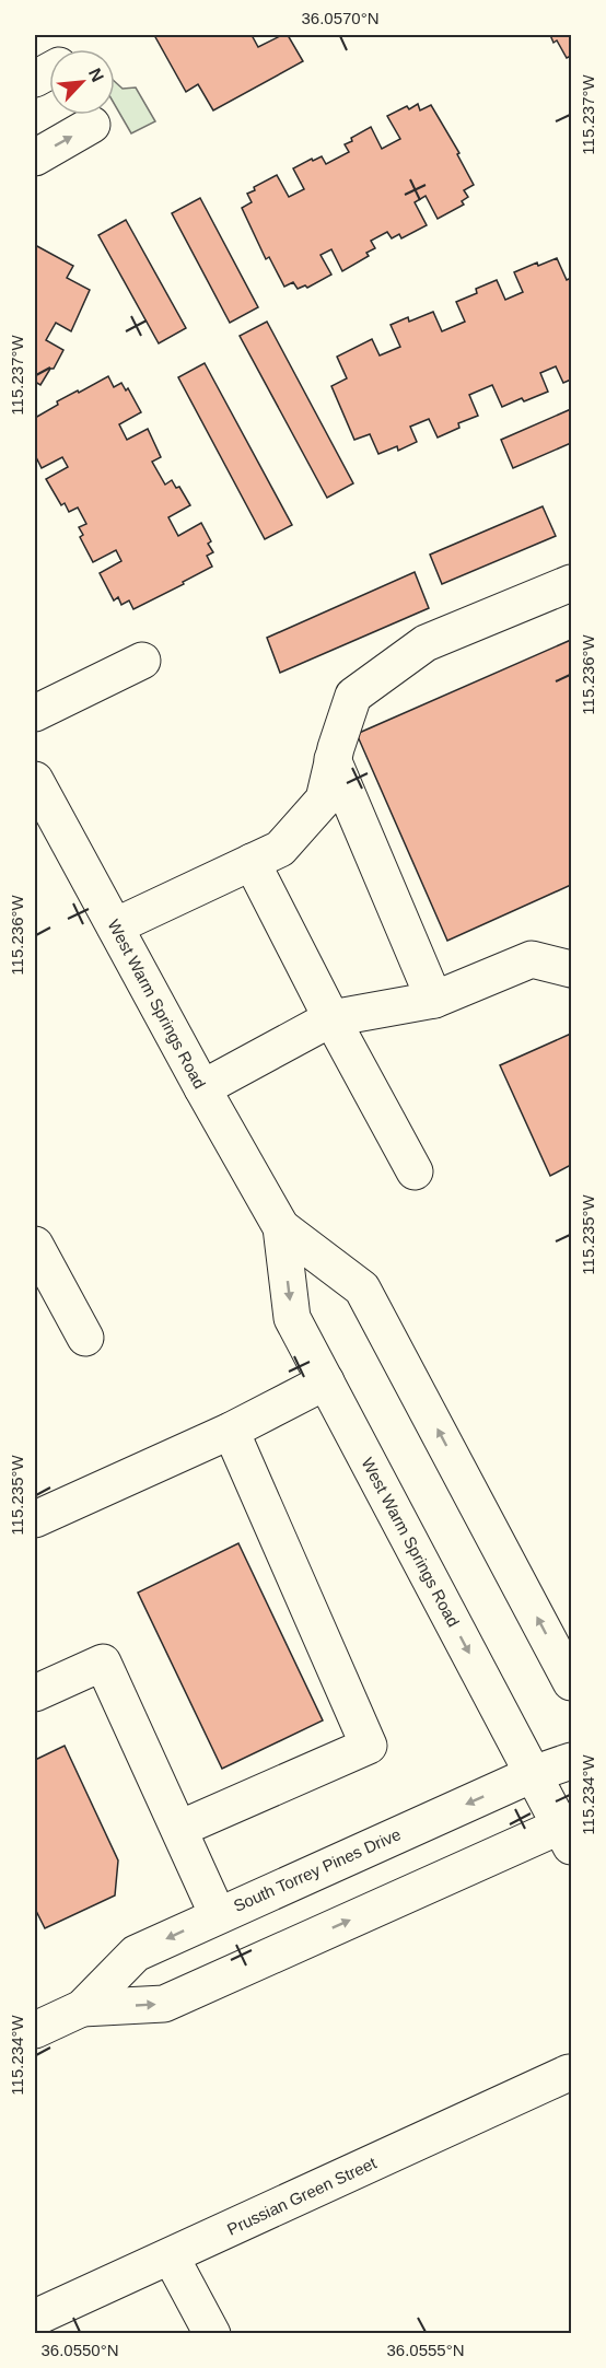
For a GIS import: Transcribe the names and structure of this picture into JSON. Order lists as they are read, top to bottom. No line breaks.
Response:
{"streets":{"street":["West Warm Springs Road","South Torrey Pines Drive","Prussian Green Street"]},"crossings":[["West Warm Springs Road","South Torrey Pines Drive"]],"north":"top right","coordinates":["36.0570°N","115.237°W","115.236°W","115.235°W","115.234°W","36.0550°N","36.0555°N"]}
